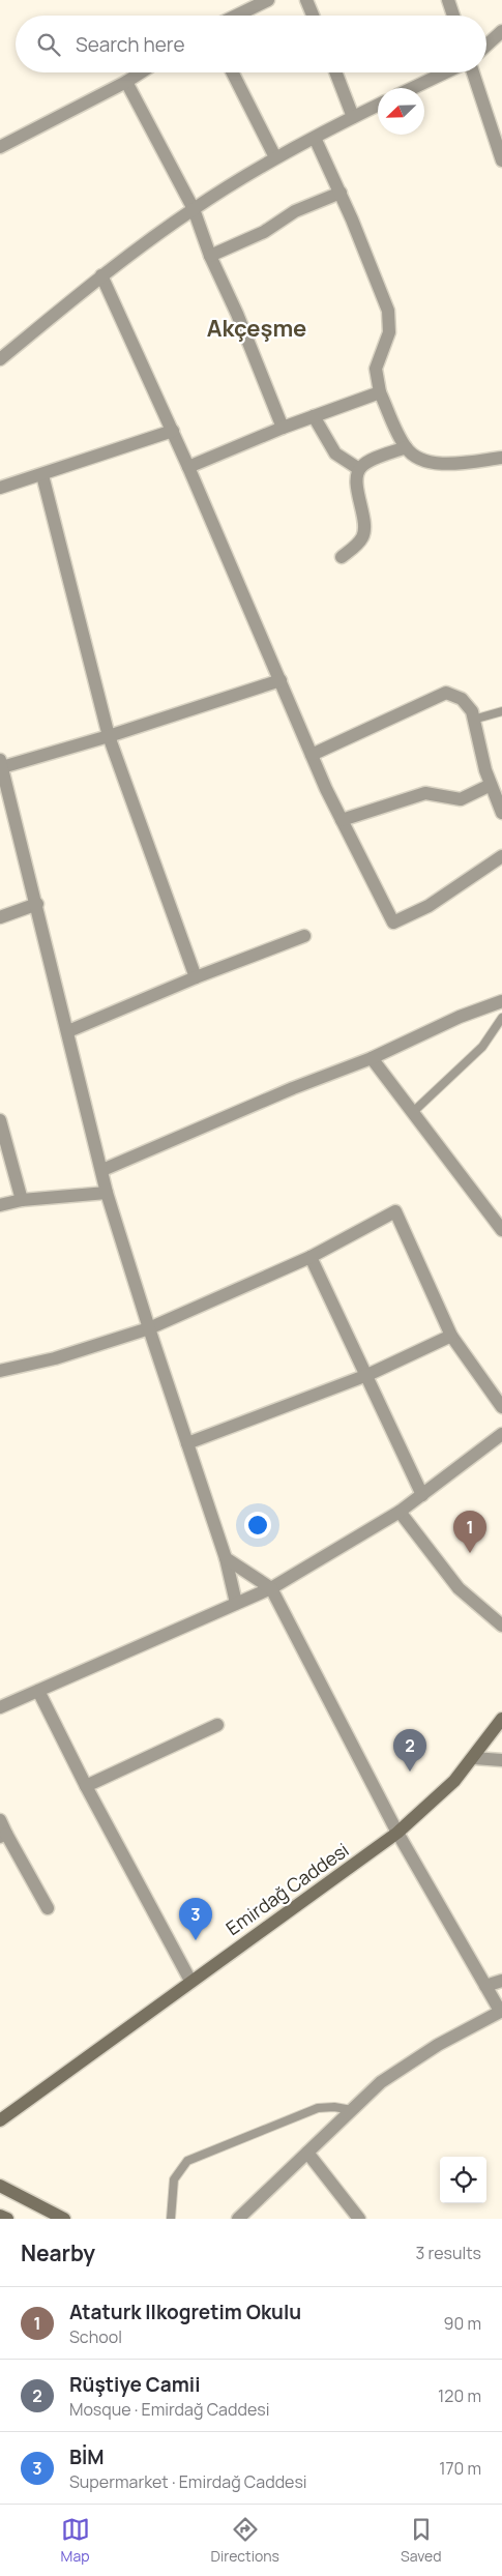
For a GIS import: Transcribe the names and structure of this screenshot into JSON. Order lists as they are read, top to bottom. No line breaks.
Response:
{"streets":{"main road":["Emirdağ Caddesi"]},"districts":["Akçeşme"],"north":"bottom left","page":{"search":"Search here","pins":["1","2","3"],"heading":["Nearby","3 results"],"list":[{"mark":"1","name":"Ataturk Ilkogretim Okulu","note":"School","value":"90 m"},{"mark":"2","name":"Rüştiye Camii","note":"Mosque · Emirdağ Caddesi","value":"120 m"},{"mark":"3","name":"BİM","note":"Supermarket · Emirdağ Caddesi","value":"170 m"}],"nav":["Map","Directions","Saved"]}}
